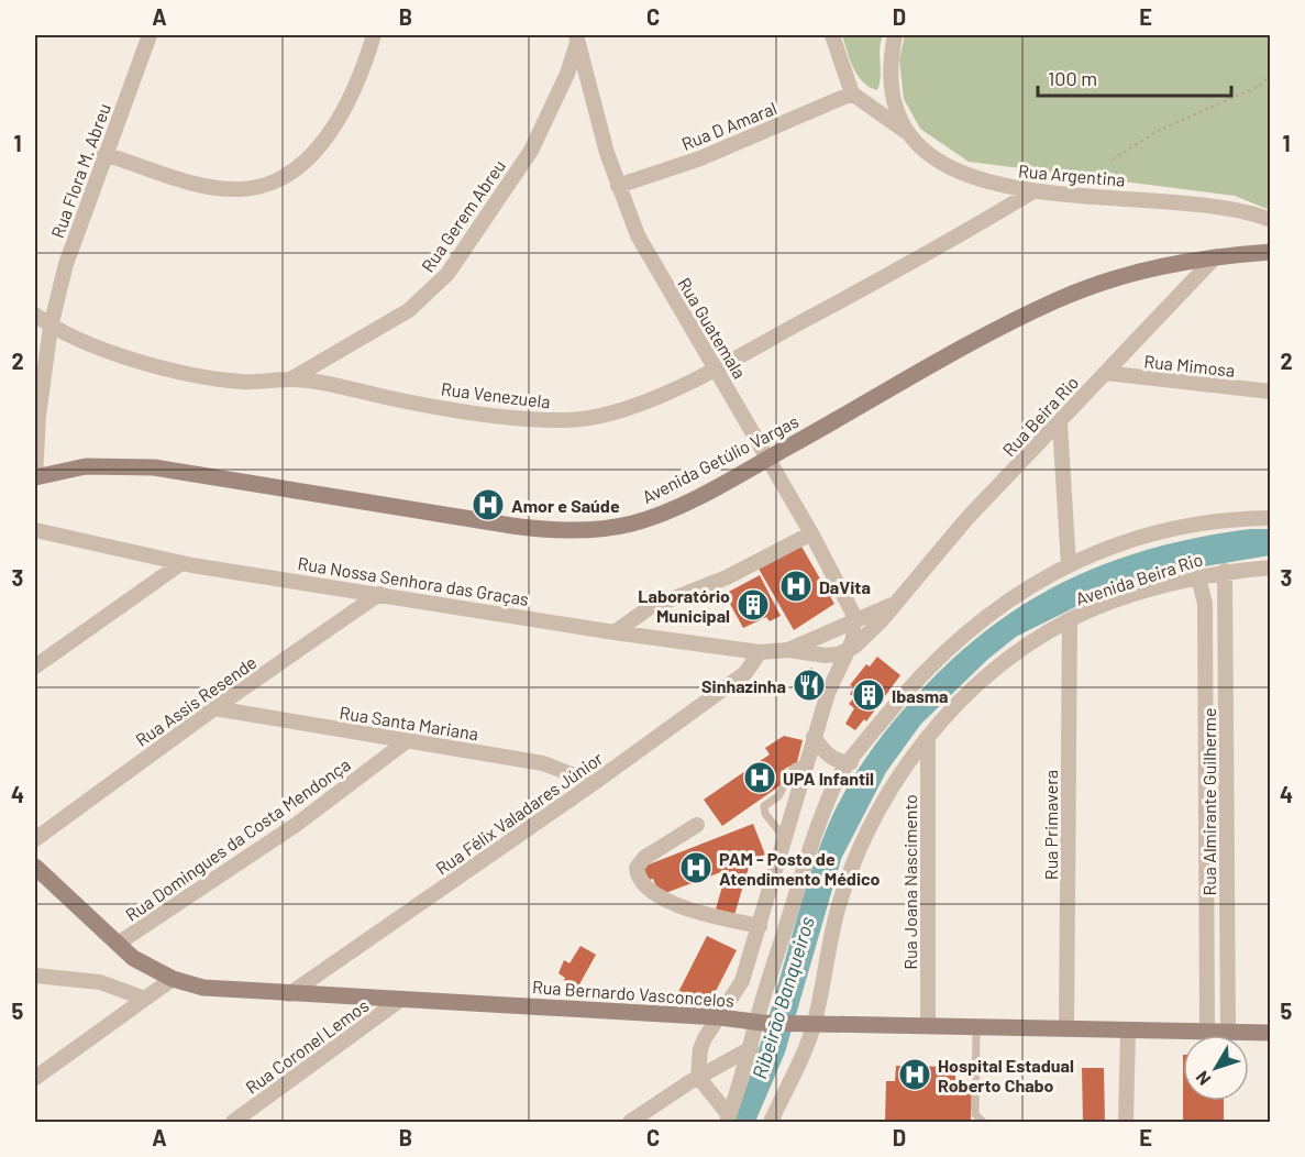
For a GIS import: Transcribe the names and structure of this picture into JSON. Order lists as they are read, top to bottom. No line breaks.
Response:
{"streets":{"main road":["Avenida Getúlio Vargas","Rua Bernardo Vasconcelos"],"street":["Rua D Amaral","Rua Flora M. Abreu","Rua Argentina","Rua Gerem Abreu","Rua Guatemala","Rua Mimosa","Rua Venezuela","Rua Beira Rio","Avenida Beira Rio","Rua Nossa Senhora das Graças","Rua Assis Resende","Rua Santa Mariana","Rua Almirante Guilherme","Rua Félix Valadares Júnior","Rua Primavera","Rua Domingues da Costa Mendonça","Rua Joana Nascimento","Rua Coronel Lemos"]},"crossings":[["Rua D Amaral","Rua Guatemala"],["Rua Flora M. Abreu","Rua Venezuela"],["Rua Flora M. Abreu","Avenida Getúlio Vargas"],["Rua Argentina","Rua Venezuela"],["Rua Gerem Abreu","Rua Guatemala"],["Rua Gerem Abreu","Rua Venezuela"],["Rua Guatemala","Rua Venezuela"],["Rua Guatemala","Rua Beira Rio"],["Rua Guatemala","Avenida Getúlio Vargas"],["Rua Mimosa","Rua Beira Rio"],["Rua Beira Rio","Avenida Getúlio Vargas"],["Rua Beira Rio","Rua Nossa Senhora das Graças"],["Rua Beira Rio","Rua Bernardo Vasconcelos"],["Avenida Beira Rio","Rua Almirante Guilherme"],["Avenida Beira Rio","Rua Primavera"],["Avenida Beira Rio","Rua Joana Nascimento"],["Avenida Beira Rio","Rua Bernardo Vasconcelos"],["Rua Nossa Senhora das Graças","Rua Assis Resende"],["Rua Nossa Senhora das Graças","Rua Félix Valadares Júnior"],["Rua Assis Resende","Rua Santa Mariana"],["Rua Santa Mariana","Rua Félix Valadares Júnior"],["Rua Santa Mariana","Rua Domingues da Costa Mendonça"],["Rua Almirante Guilherme","Rua Bernardo Vasconcelos"],["Rua Félix Valadares Júnior","Rua Bernardo Vasconcelos"],["Rua Primavera","Rua Bernardo Vasconcelos"],["Rua Domingues da Costa Mendonça","Rua Bernardo Vasconcelos"],["Rua Joana Nascimento","Rua Bernardo Vasconcelos"],["Rua Bernardo Vasconcelos","Rua Coronel Lemos"]],"water":["Ribeirão Banqueiros"],"places":{"hospital":["Amor e Saúde","DaVita","UPA Infantil","PAM - Posto de Atendimento Médico","Hospital Estadual Roberto Chabo"],"building":["Laboratório Municipal","Ibasma"],"restaurant":["Sinhazinha"]},"scale_bar":"100 m","north":"bottom left","grid":{"columns":["A","B","C","D","E"],"rows":["1","2","3","4","5"]}}
